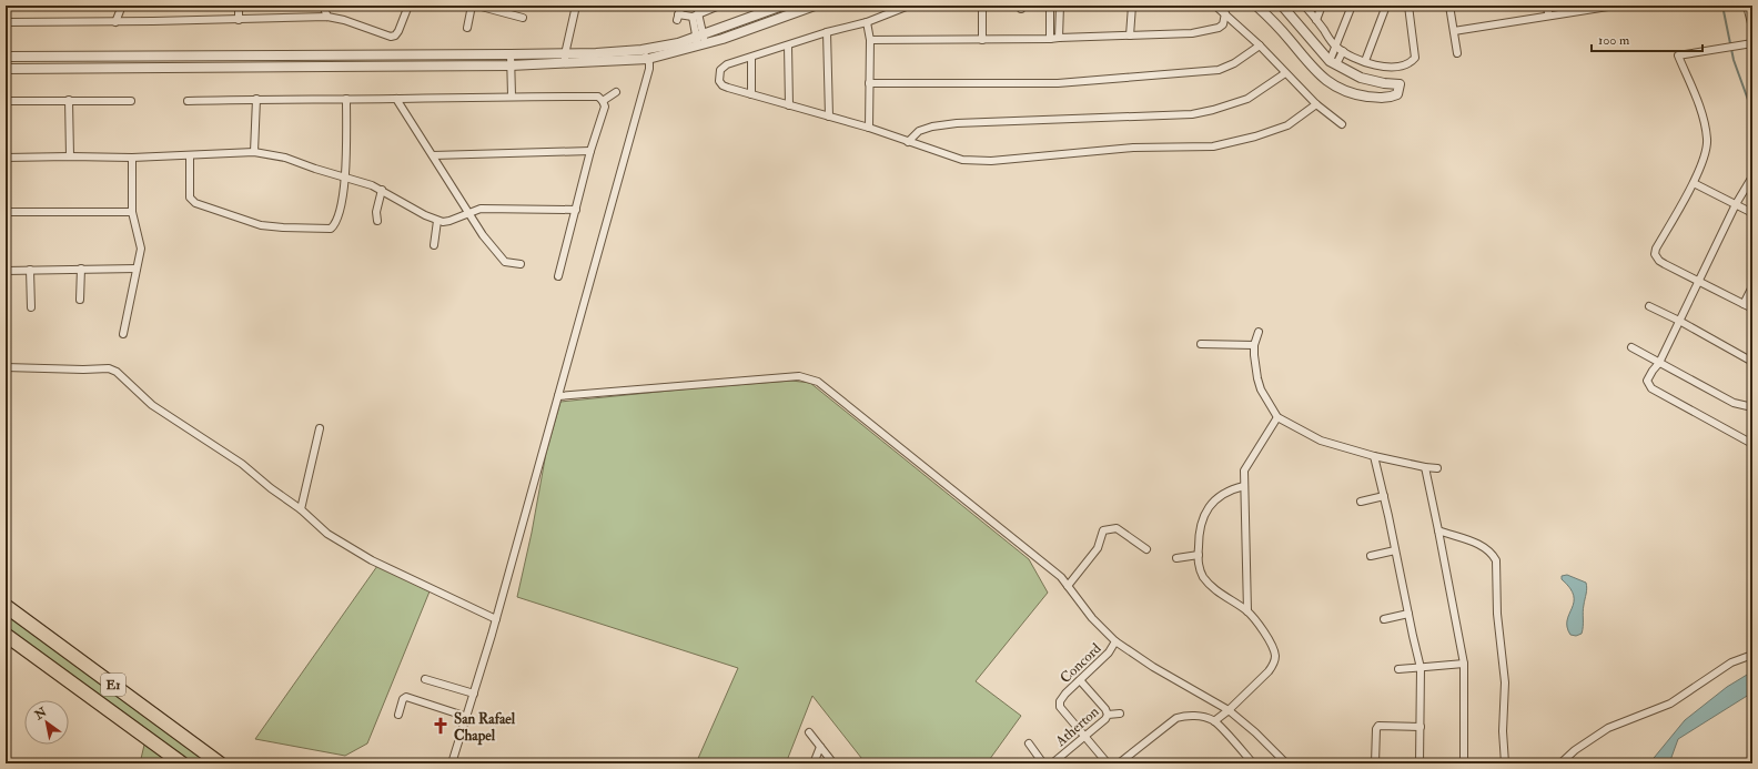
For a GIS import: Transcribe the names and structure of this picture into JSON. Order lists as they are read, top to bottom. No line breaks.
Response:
{"streets":{"highway":["E1"],"street":["Concord","Atherton"]},"crossings":[["Concord","Atherton"]],"places":{"church":["San Rafael Chapel"]},"scale_bar":"100 m","north":"top left"}
